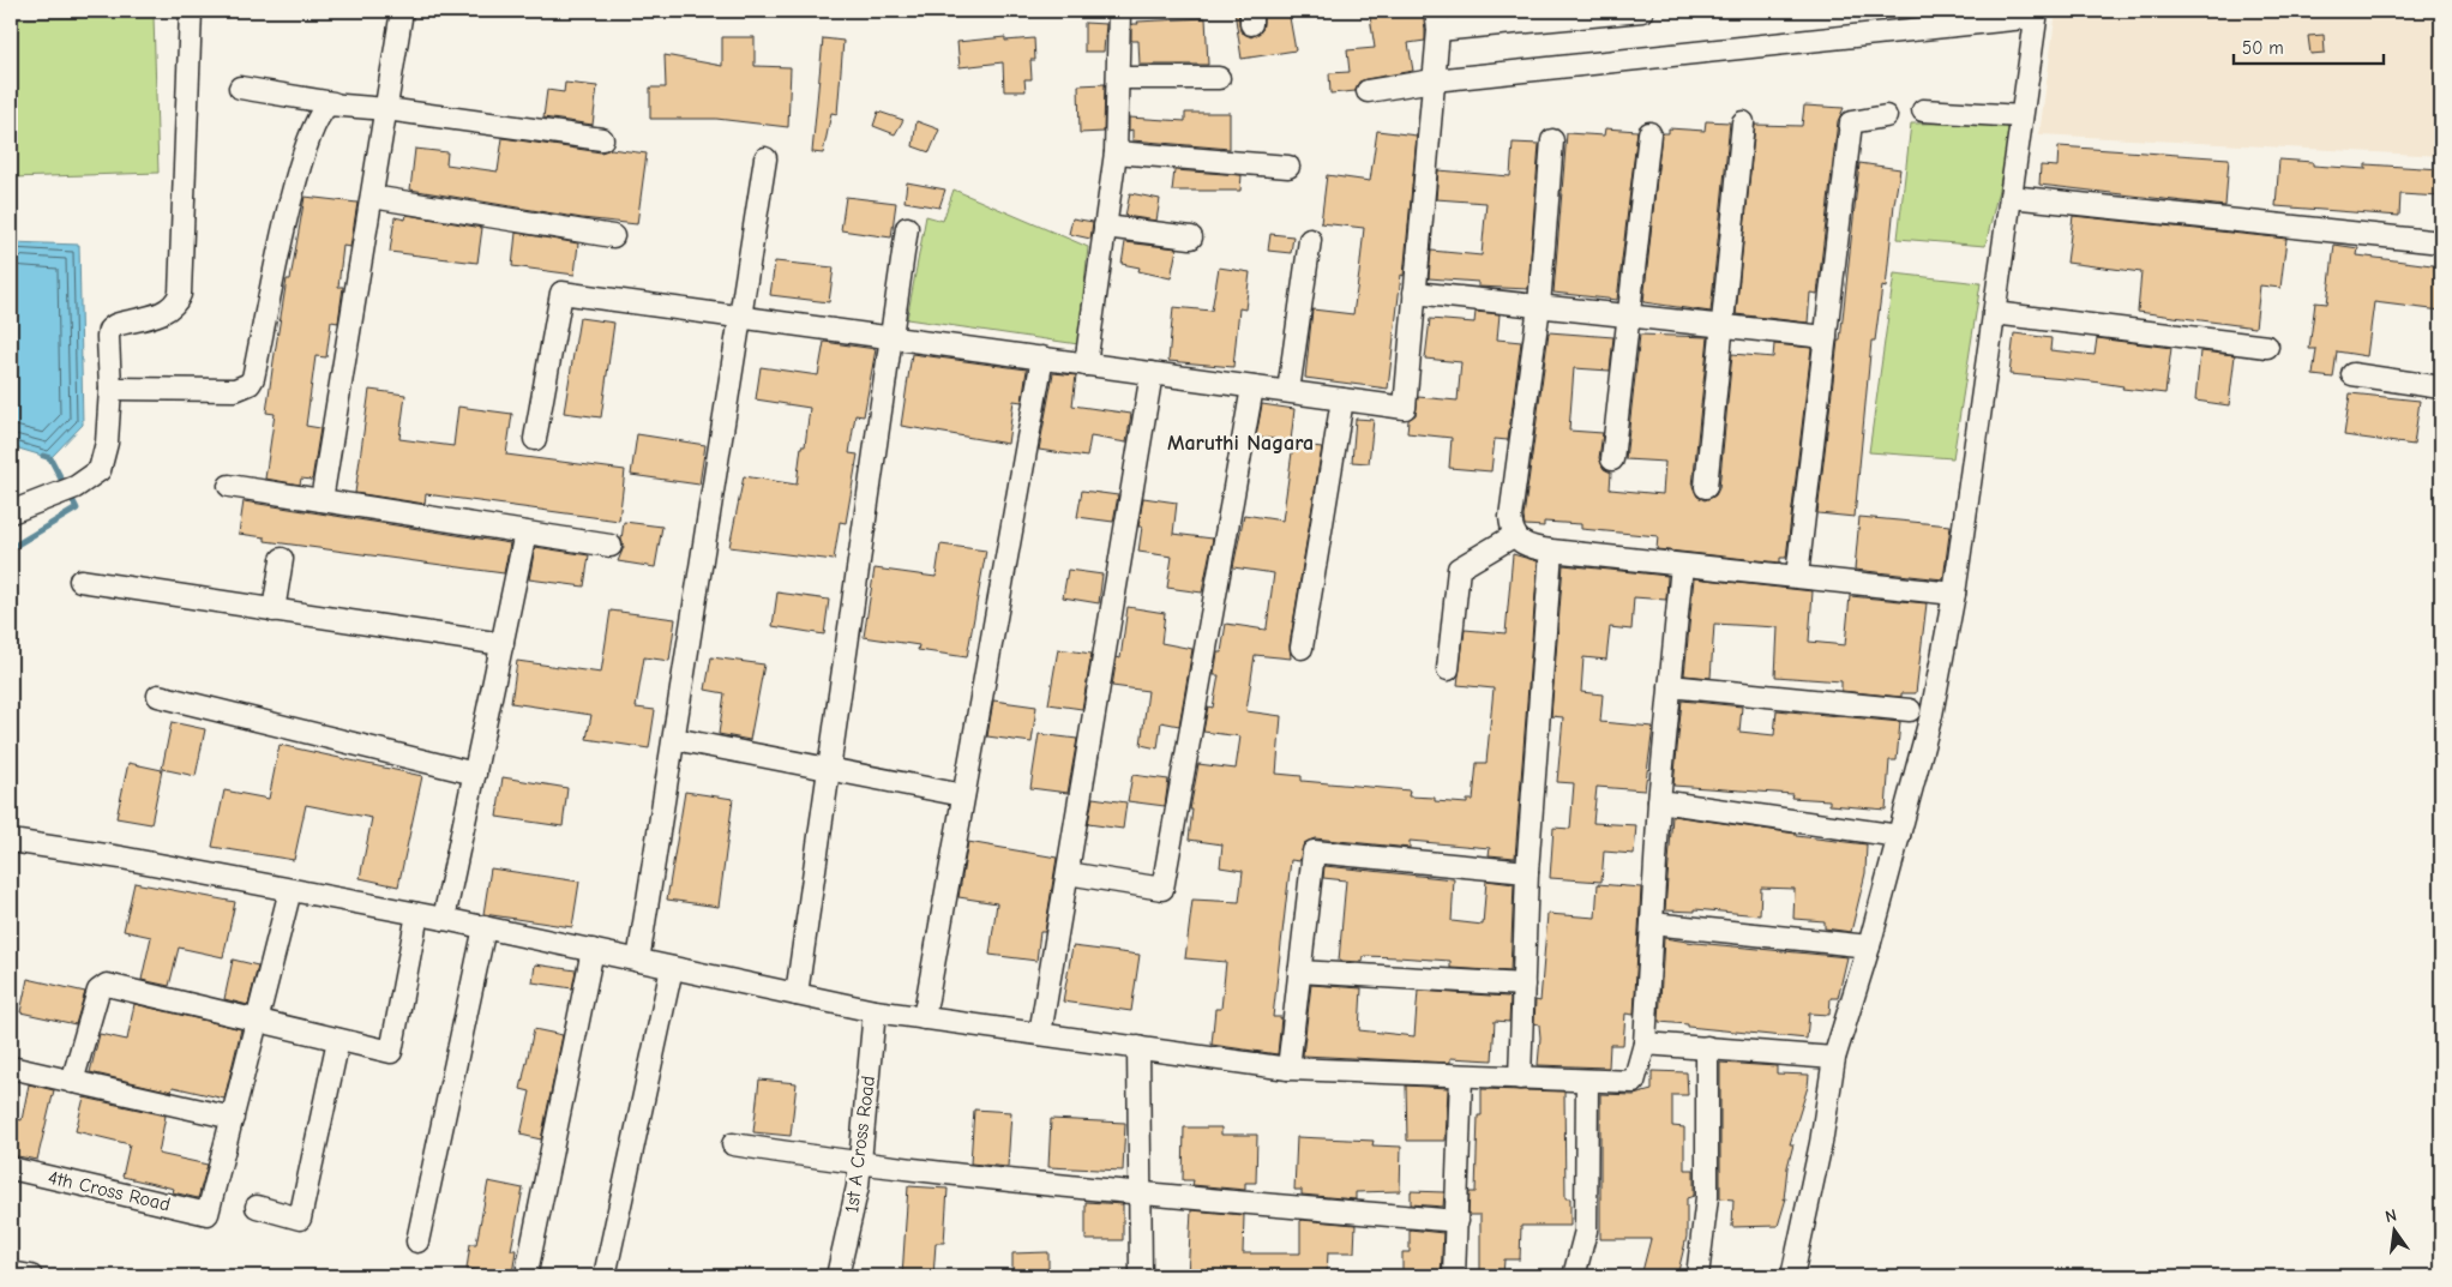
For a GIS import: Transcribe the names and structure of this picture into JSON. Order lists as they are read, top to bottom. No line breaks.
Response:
{"streets":{"street":["1st A Cross Road","4th Cross Road"]},"districts":["Maruthi Nagara"],"scale_bar":"50 m","north":"top"}
